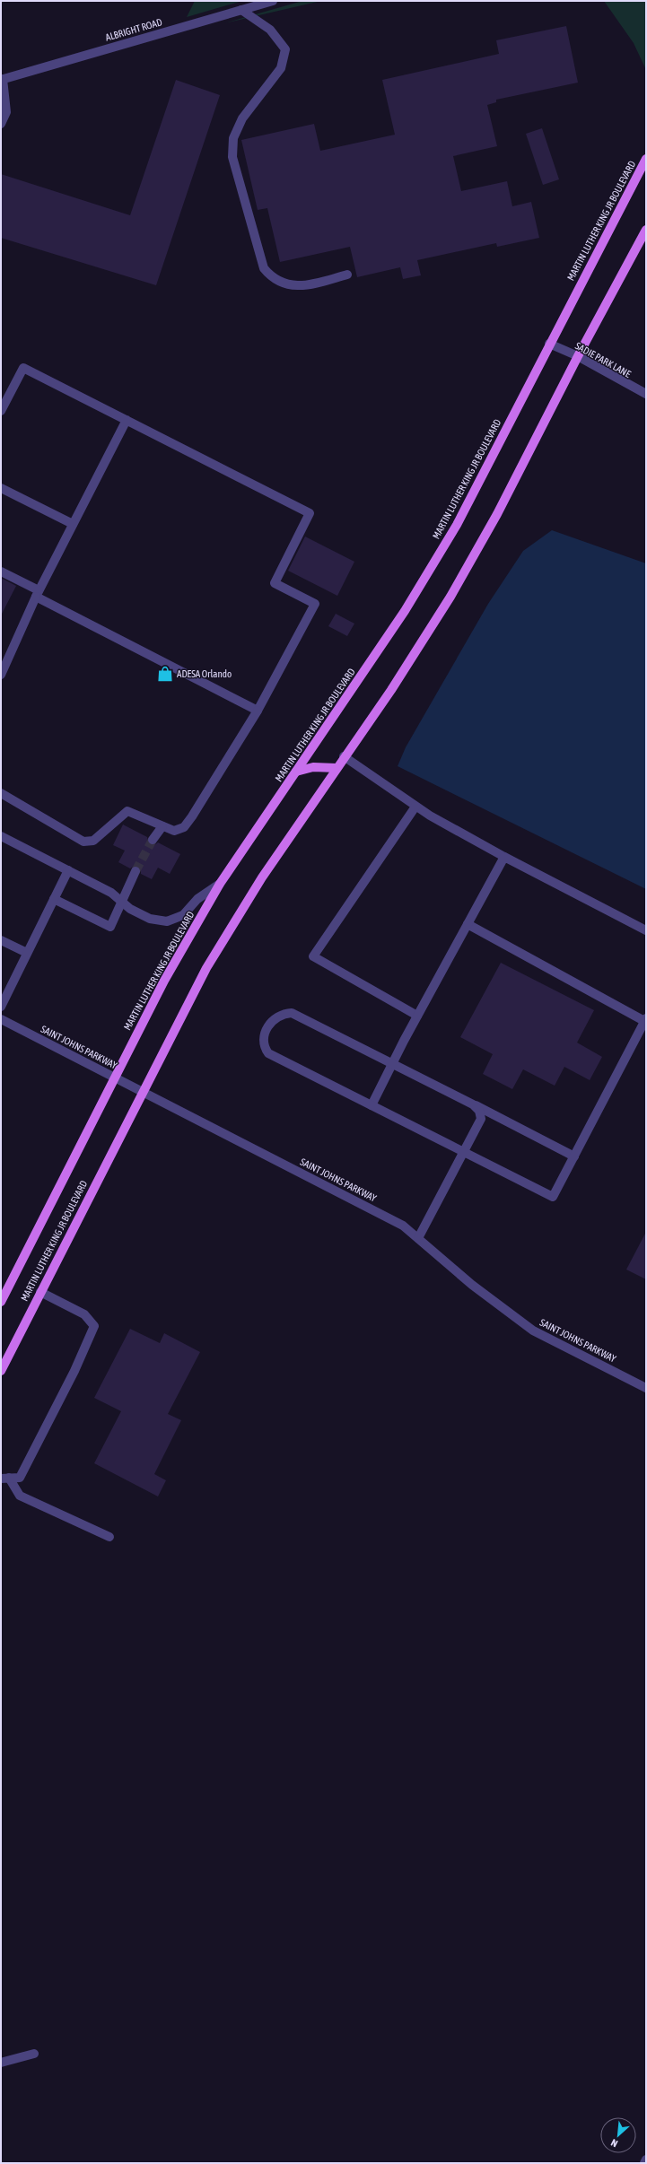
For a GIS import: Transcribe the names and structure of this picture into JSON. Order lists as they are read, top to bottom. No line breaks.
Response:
{"streets":{"main road":["MARTIN LUTHER KING JR BOULEVARD"],"street":["ALBRIGHT ROAD","SADIE PARK LANE","SAINT JOHNS PARKWAY"]},"crossings":[["MARTIN LUTHER KING JR BOULEVARD","SADIE PARK LANE"],["MARTIN LUTHER KING JR BOULEVARD","SAINT JOHNS PARKWAY"]],"places":{"shop":["ADESA Orlando"]},"north":"bottom left"}
